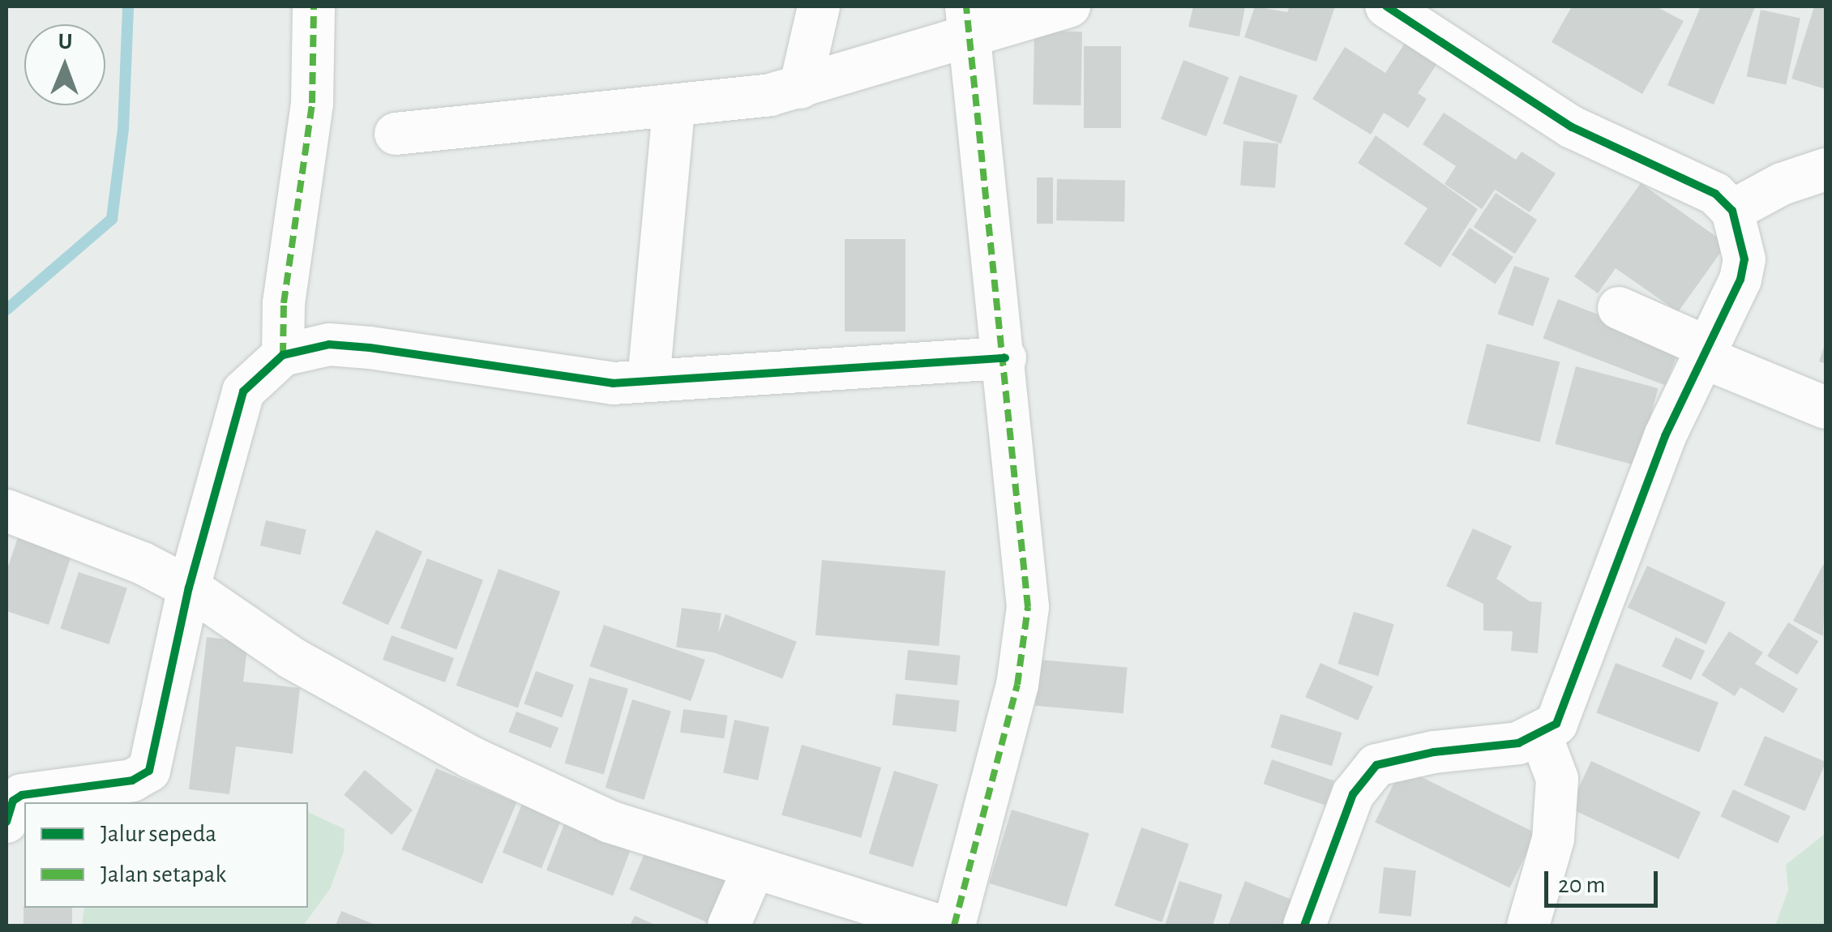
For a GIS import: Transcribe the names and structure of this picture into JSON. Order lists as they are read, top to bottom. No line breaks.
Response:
{"legend":["Jalur sepeda","Jalan setapak"],"scale_bar":"20 m","north":"top"}
